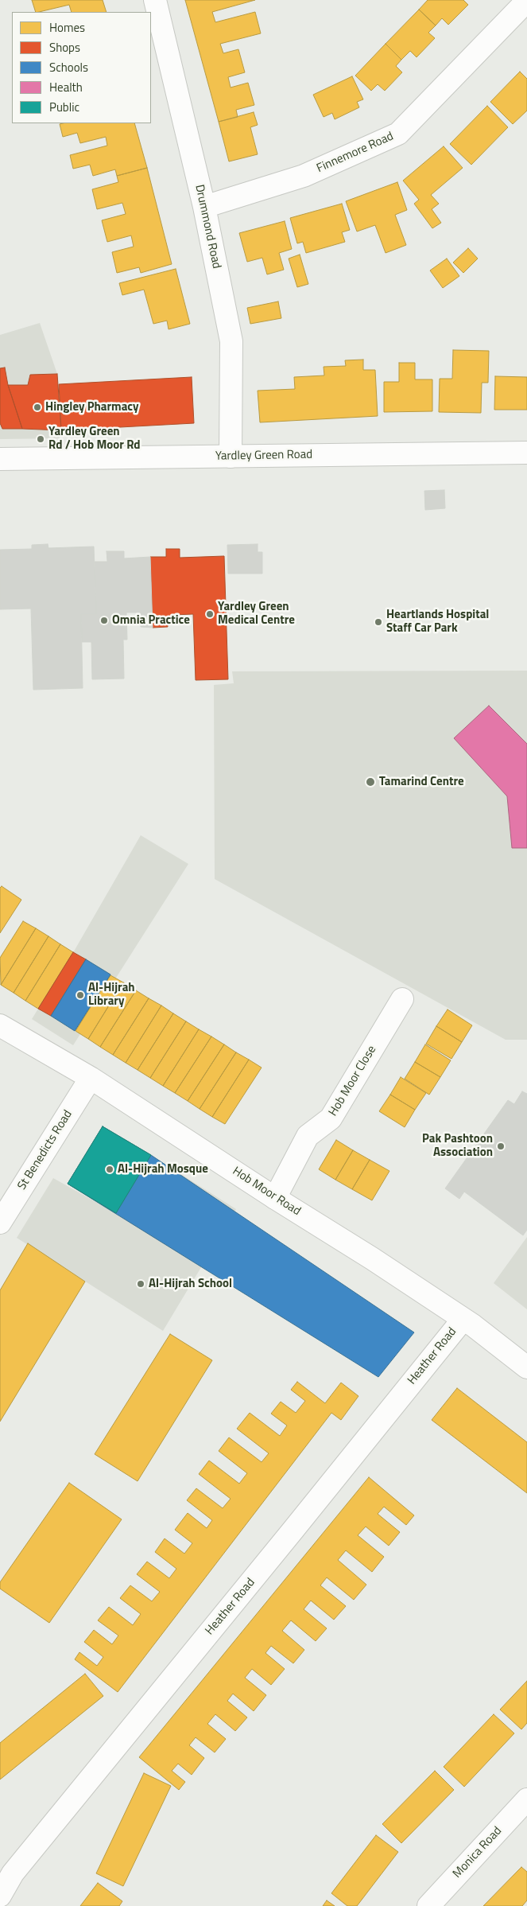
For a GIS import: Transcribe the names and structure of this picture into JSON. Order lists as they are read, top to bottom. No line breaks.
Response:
{"streets":{"street":["Finnemore Road","Drummond Road","Yardley Green Road","Hob Moor Close","St Benedicts Road","Hob Moor Road","Heather Road","Monica Road"]},"crossings":[["Finnemore Road","Drummond Road"],["Drummond Road","Yardley Green Road"],["Hob Moor Close","Hob Moor Road"],["St Benedicts Road","Hob Moor Road"],["Hob Moor Road","Heather Road"]],"places":["Hingley Pharmacy","Yardley Green Rd / Hob Moor Rd","Yardley Green Medical Centre","Omnia Practice","Heartlands Hospital Staff Car Park","Tamarind Centre","Al-Hijrah Library","Pak Pashtoon Association","Al-Hijrah Mosque","Al-Hijrah School"],"legend":["Homes","Shops","Schools","Health","Public"]}
